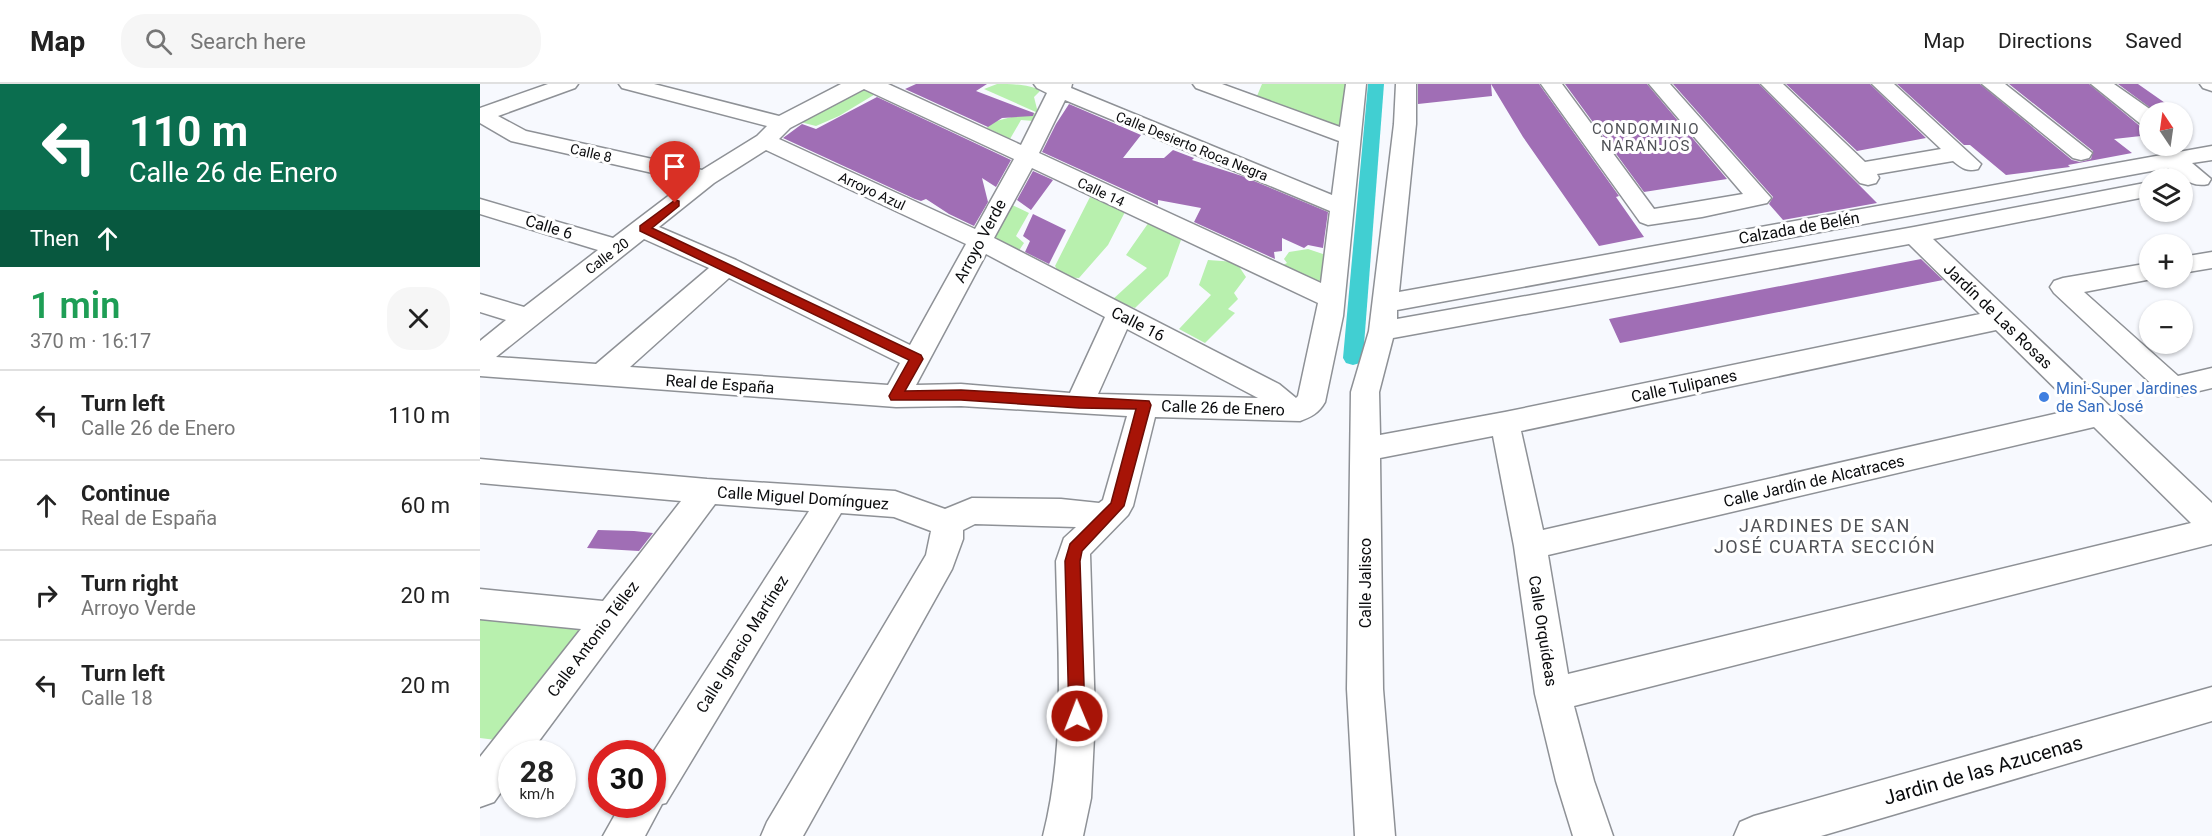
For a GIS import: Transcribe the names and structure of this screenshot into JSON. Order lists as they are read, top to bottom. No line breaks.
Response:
{"streets":{"street":["Calle Desierto Roca Negra","Calle 8","Arroyo Azul","Calle 14","Calle 6","Calzada de Belén","Arroyo Verde","Calle 20","Jardín de Las Rosas","Calle 16","Real de España","Calle Tulipanes","Calle 26 de Enero","Calle Jardín de Alcatraces","Calle Miguel Domínguez","Calle Jalisco","Calle Orquídeas","Calle Antonio Téllez","Calle Ignacio Martínez","Jardin de las Azucenas"]},"crossings":[["Calle Desierto Roca Negra","Arroyo Verde"],["Calle 8","Calle 20"],["Arroyo Azul","Arroyo Verde"],["Arroyo Azul","Calle 20"],["Arroyo Azul","Calle 16"],["Calle 14","Arroyo Verde"],["Calle 6","Calle 20"],["Calzada de Belén","Jardín de Las Rosas"],["Calzada de Belén","Calle Jalisco"],["Arroyo Verde","Calle 16"],["Arroyo Verde","Real de España"],["Jardín de Las Rosas","Calle Tulipanes"],["Jardín de Las Rosas","Calle Jardín de Alcatraces"],["Calle 16","Calle 26 de Enero"],["Real de España","Calle 26 de Enero"],["Calle Tulipanes","Calle Jalisco"],["Calle Tulipanes","Calle Orquídeas"],["Calle Jardín de Alcatraces","Calle Orquídeas"],["Calle Miguel Domínguez","Calle Antonio Téllez"],["Calle Miguel Domínguez","Calle Ignacio Martínez"]],"districts":["CONDOMINIO NARANJOS","JARDINES DE SAN JOSÉ CUARTA SECCIÓN"],"places":["Mini-Super Jardines de San José"],"north":"top","page":{"header":"Map","search":"Search here","nav":["Map","Directions","Saved"],"turn":["110 m","Calle 26 de Enero"],"map_buttons":["+","−"],"then":"Then","heading":["1 min","370 m · 16:17"],"list":[{"name":"Turn left","note":"Calle 26 de Enero","value":"110 m"},{"name":"Continue","note":"Real de España","value":"60 m"},{"name":"Turn right","note":"Arroyo Verde","value":"20 m"},{"name":"Turn left","note":"Calle 18","value":"20 m"}],"speed":"28 km/h","limit":"30"}}
